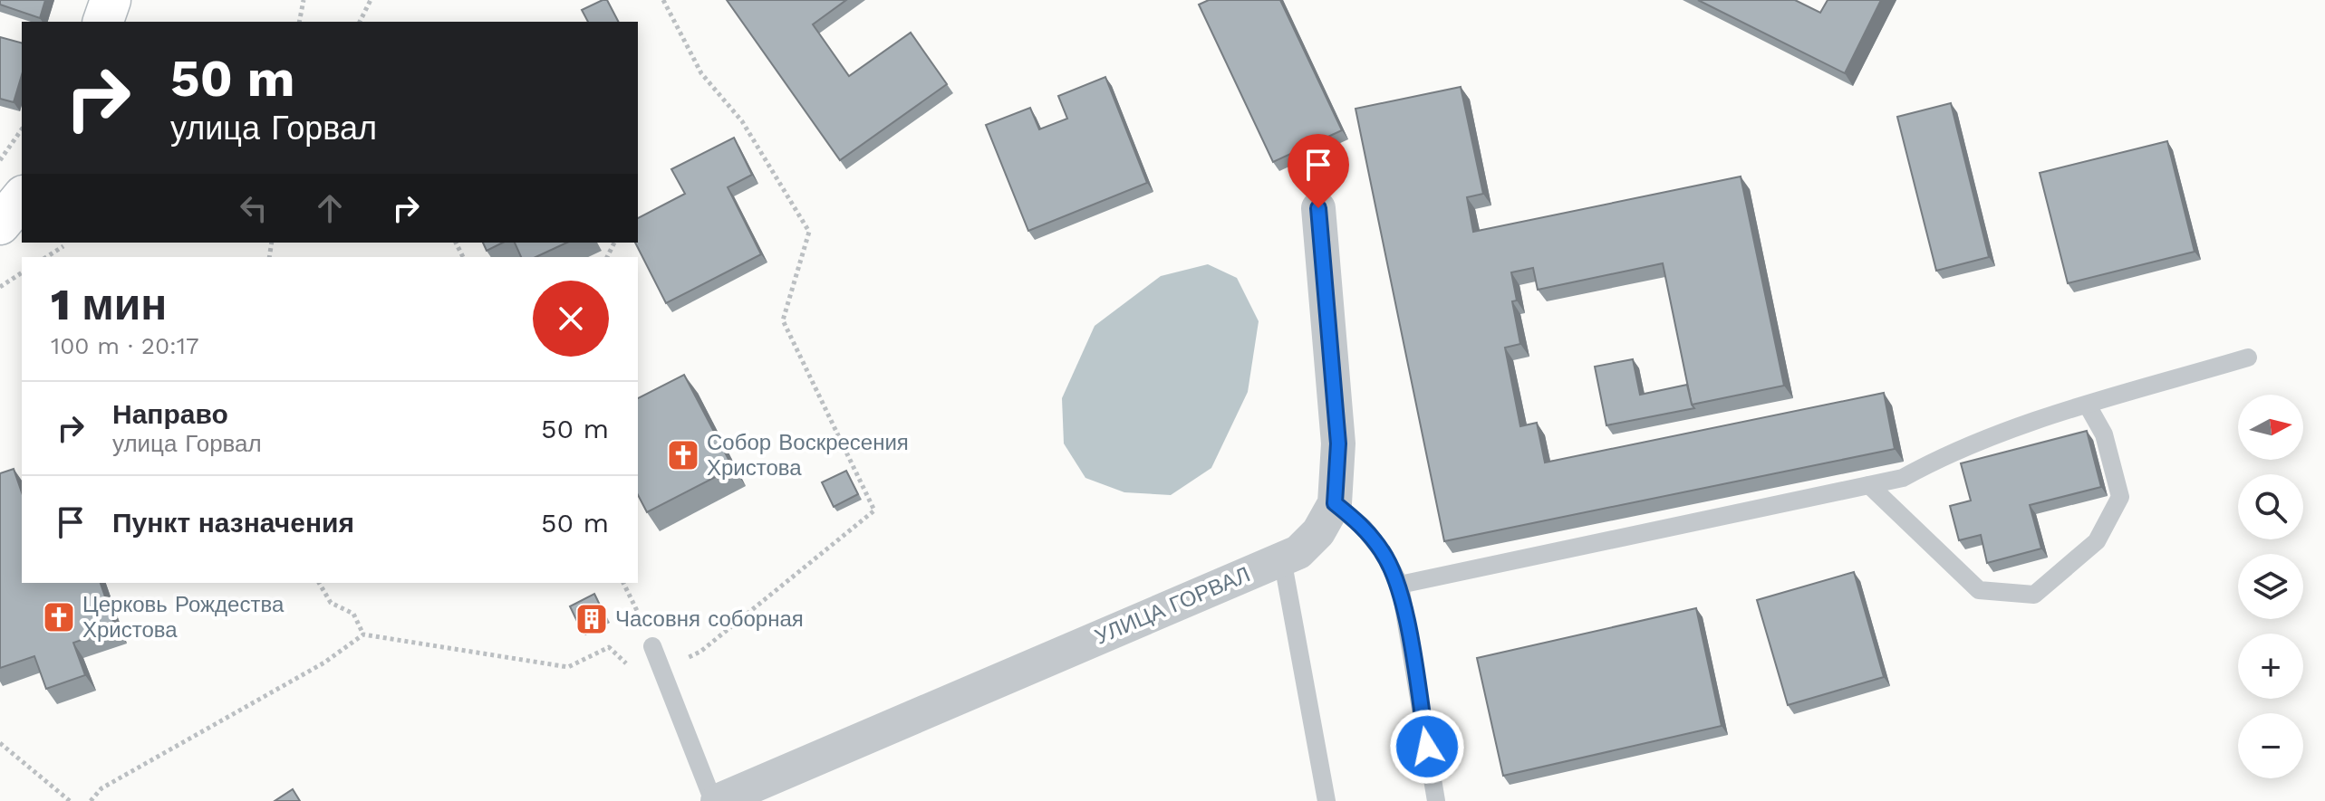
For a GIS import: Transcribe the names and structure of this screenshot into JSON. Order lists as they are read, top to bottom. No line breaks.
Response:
{"streets":{"street":["УЛИЦА ГОРВАЛ"]},"places":{"church":["Собор Воскресения Христова","Церковь Рождества Христова"],"building":["Часовня соборная"]},"north":"right","page":{"turn":["50 m","улица Горвал"],"heading":["1 мин","100 m · 20:17"],"list":[{"name":"Направо","note":"улица Горвал","value":"50 m"},{"name":"Пункт назначения","value":"50 m"}],"map_buttons":["+","−"]}}
